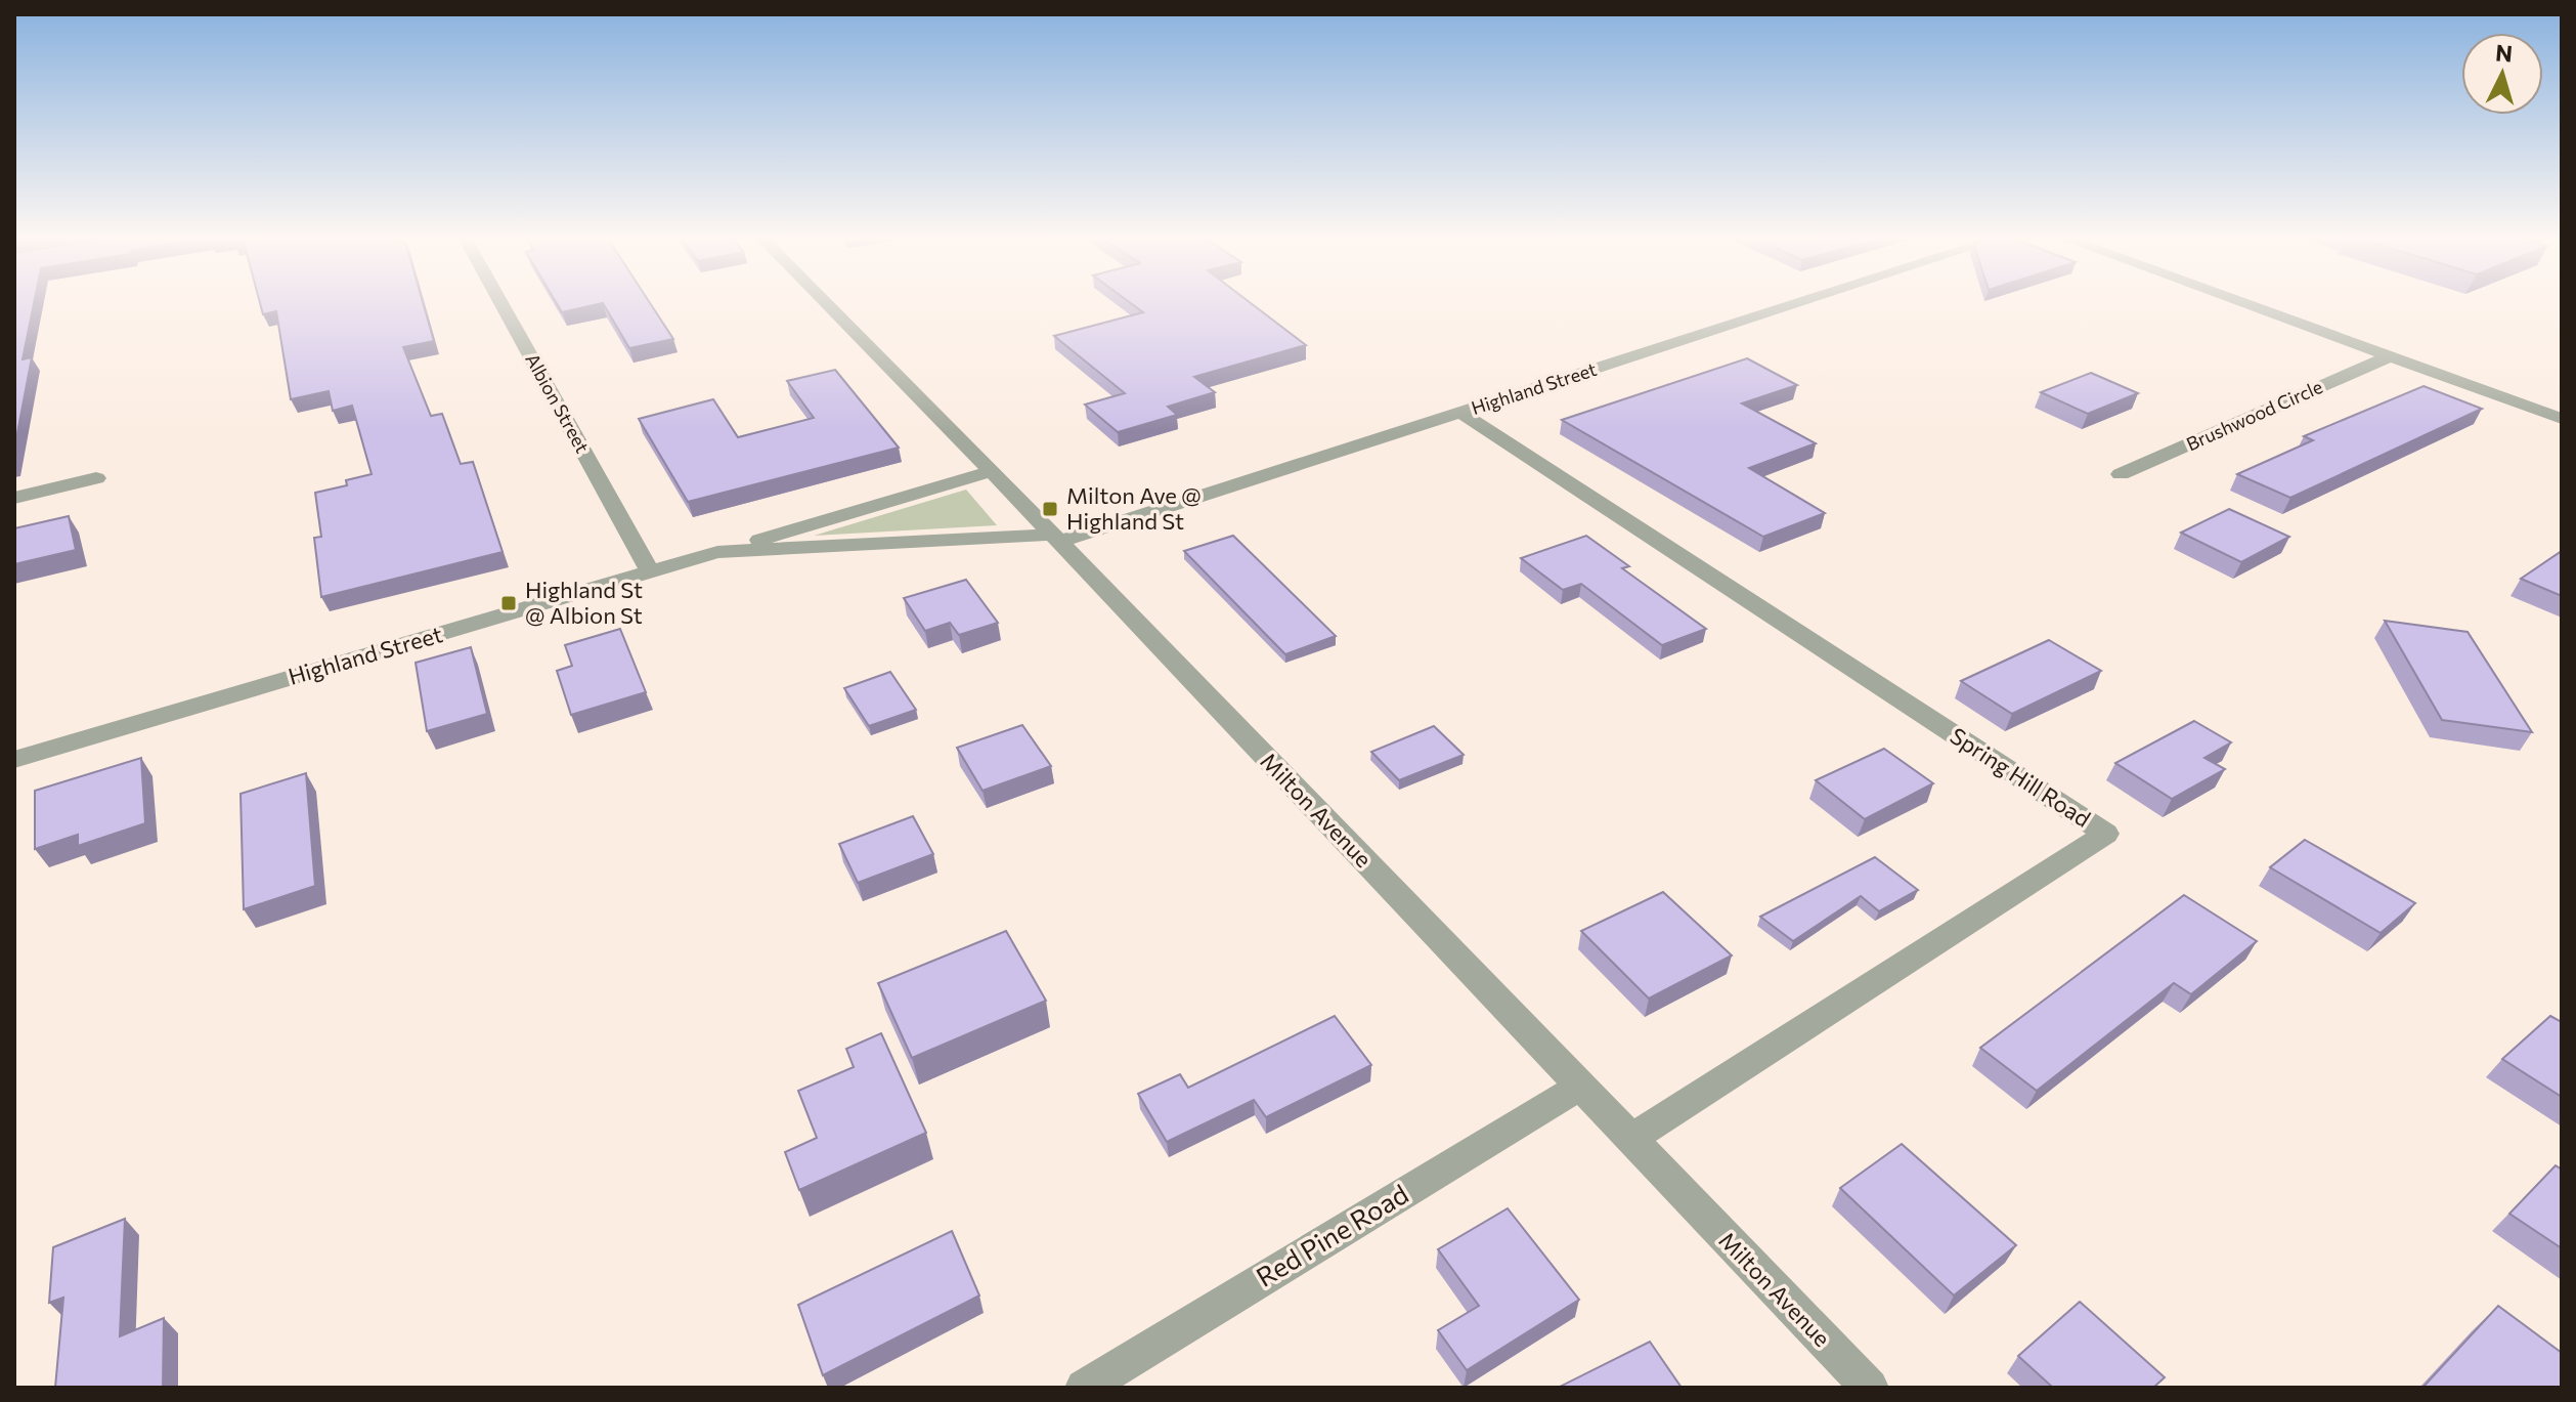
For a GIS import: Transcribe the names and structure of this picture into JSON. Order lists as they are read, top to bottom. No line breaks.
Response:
{"streets":{"street":["Highland Street","Albion Street","Brushwood Circle","Spring Hill Road","Milton Avenue","Red Pine Road"]},"crossings":[["Highland Street","Albion Street"],["Highland Street","Spring Hill Road"],["Highland Street","Milton Avenue"],["Spring Hill Road","Milton Avenue"],["Milton Avenue","Red Pine Road"]],"places":{"transit":["Milton Ave @ Highland St","Highland St @ Albion St"]},"north":"top"}
